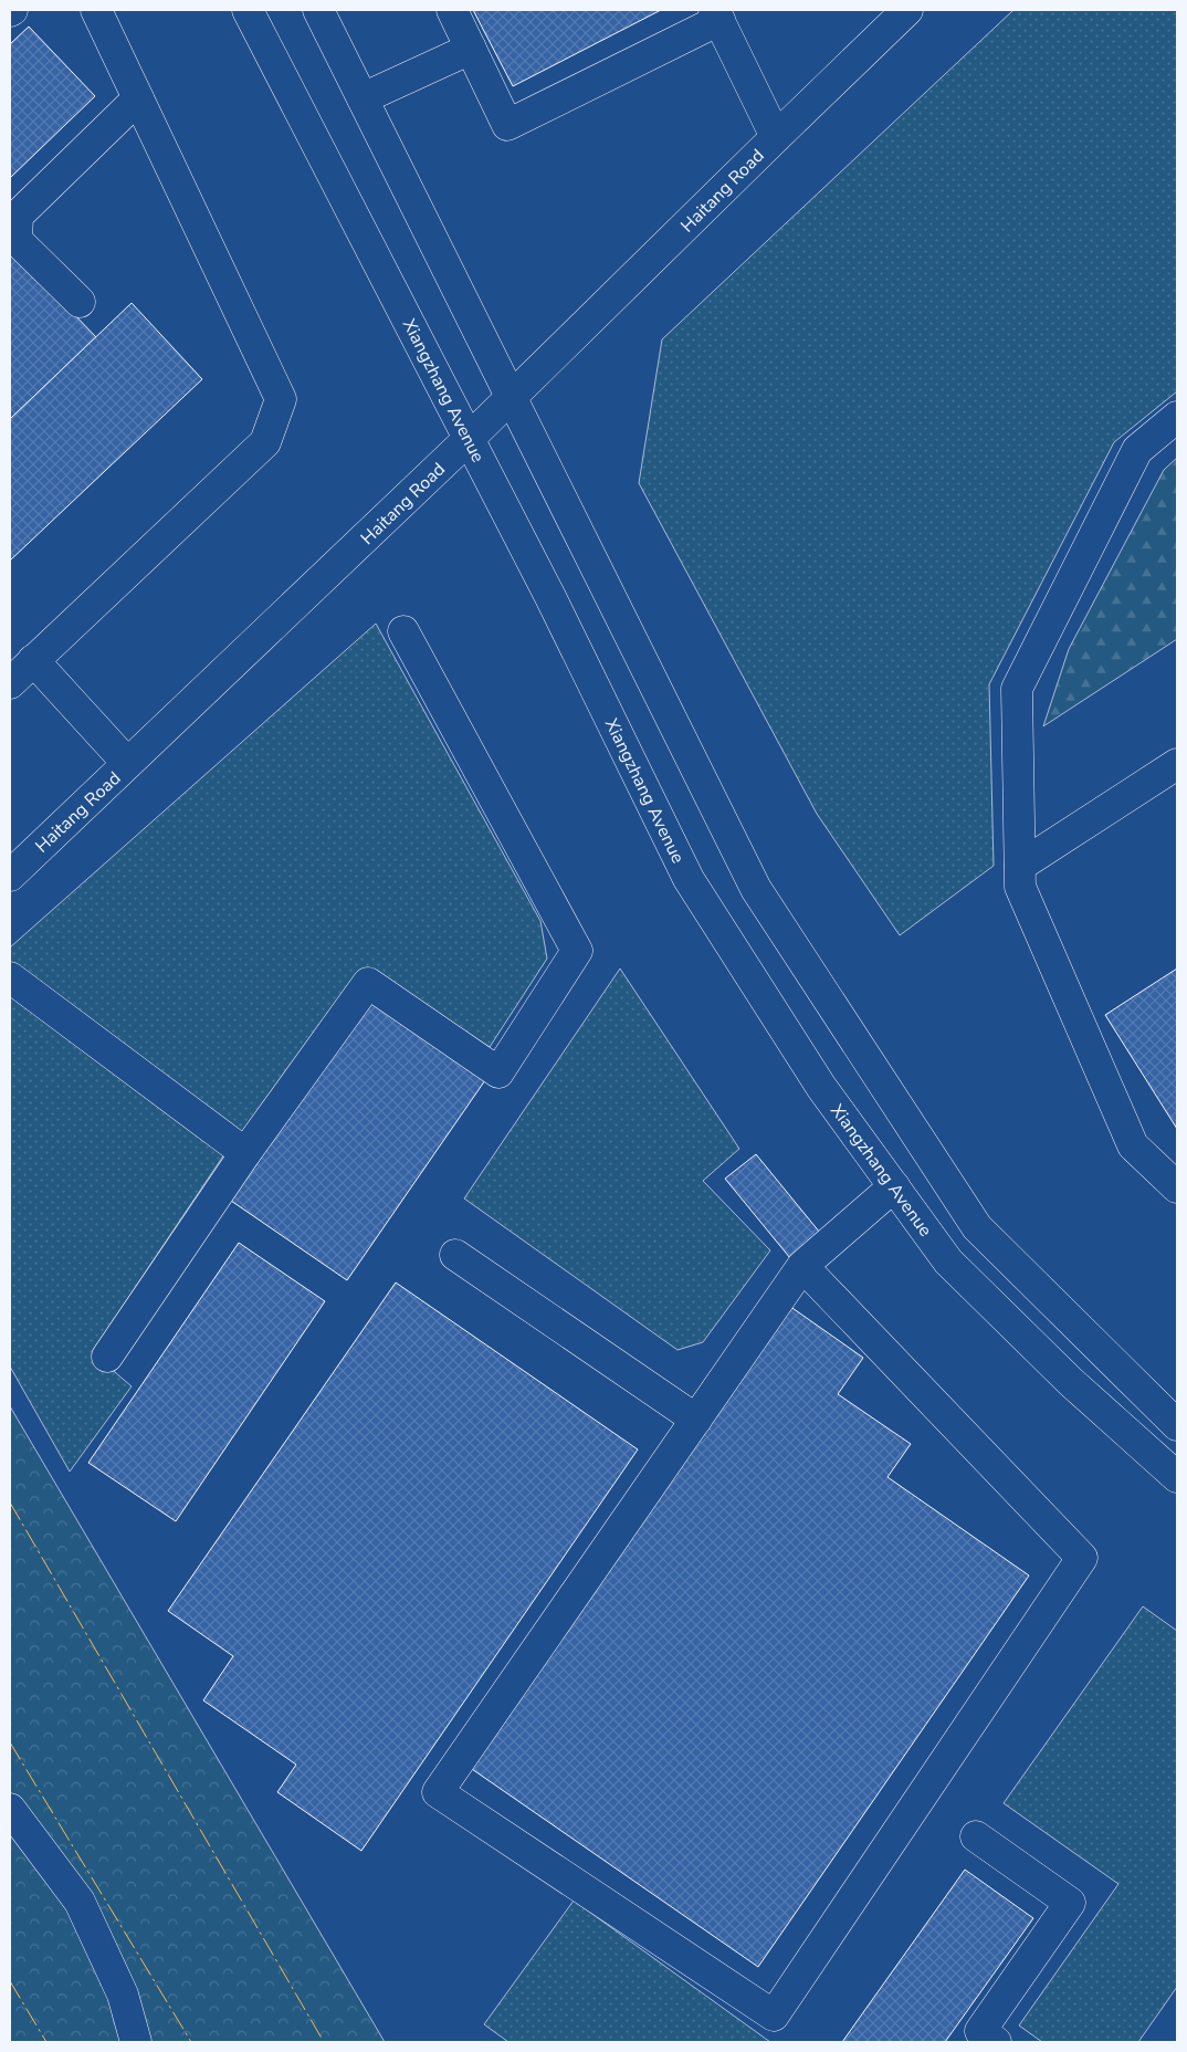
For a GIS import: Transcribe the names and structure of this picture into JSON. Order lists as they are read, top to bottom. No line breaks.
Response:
{"streets":{"main road":["Haitang Road","Xiangzhang Avenue"]},"crossings":[["Haitang Road","Xiangzhang Avenue"]]}
